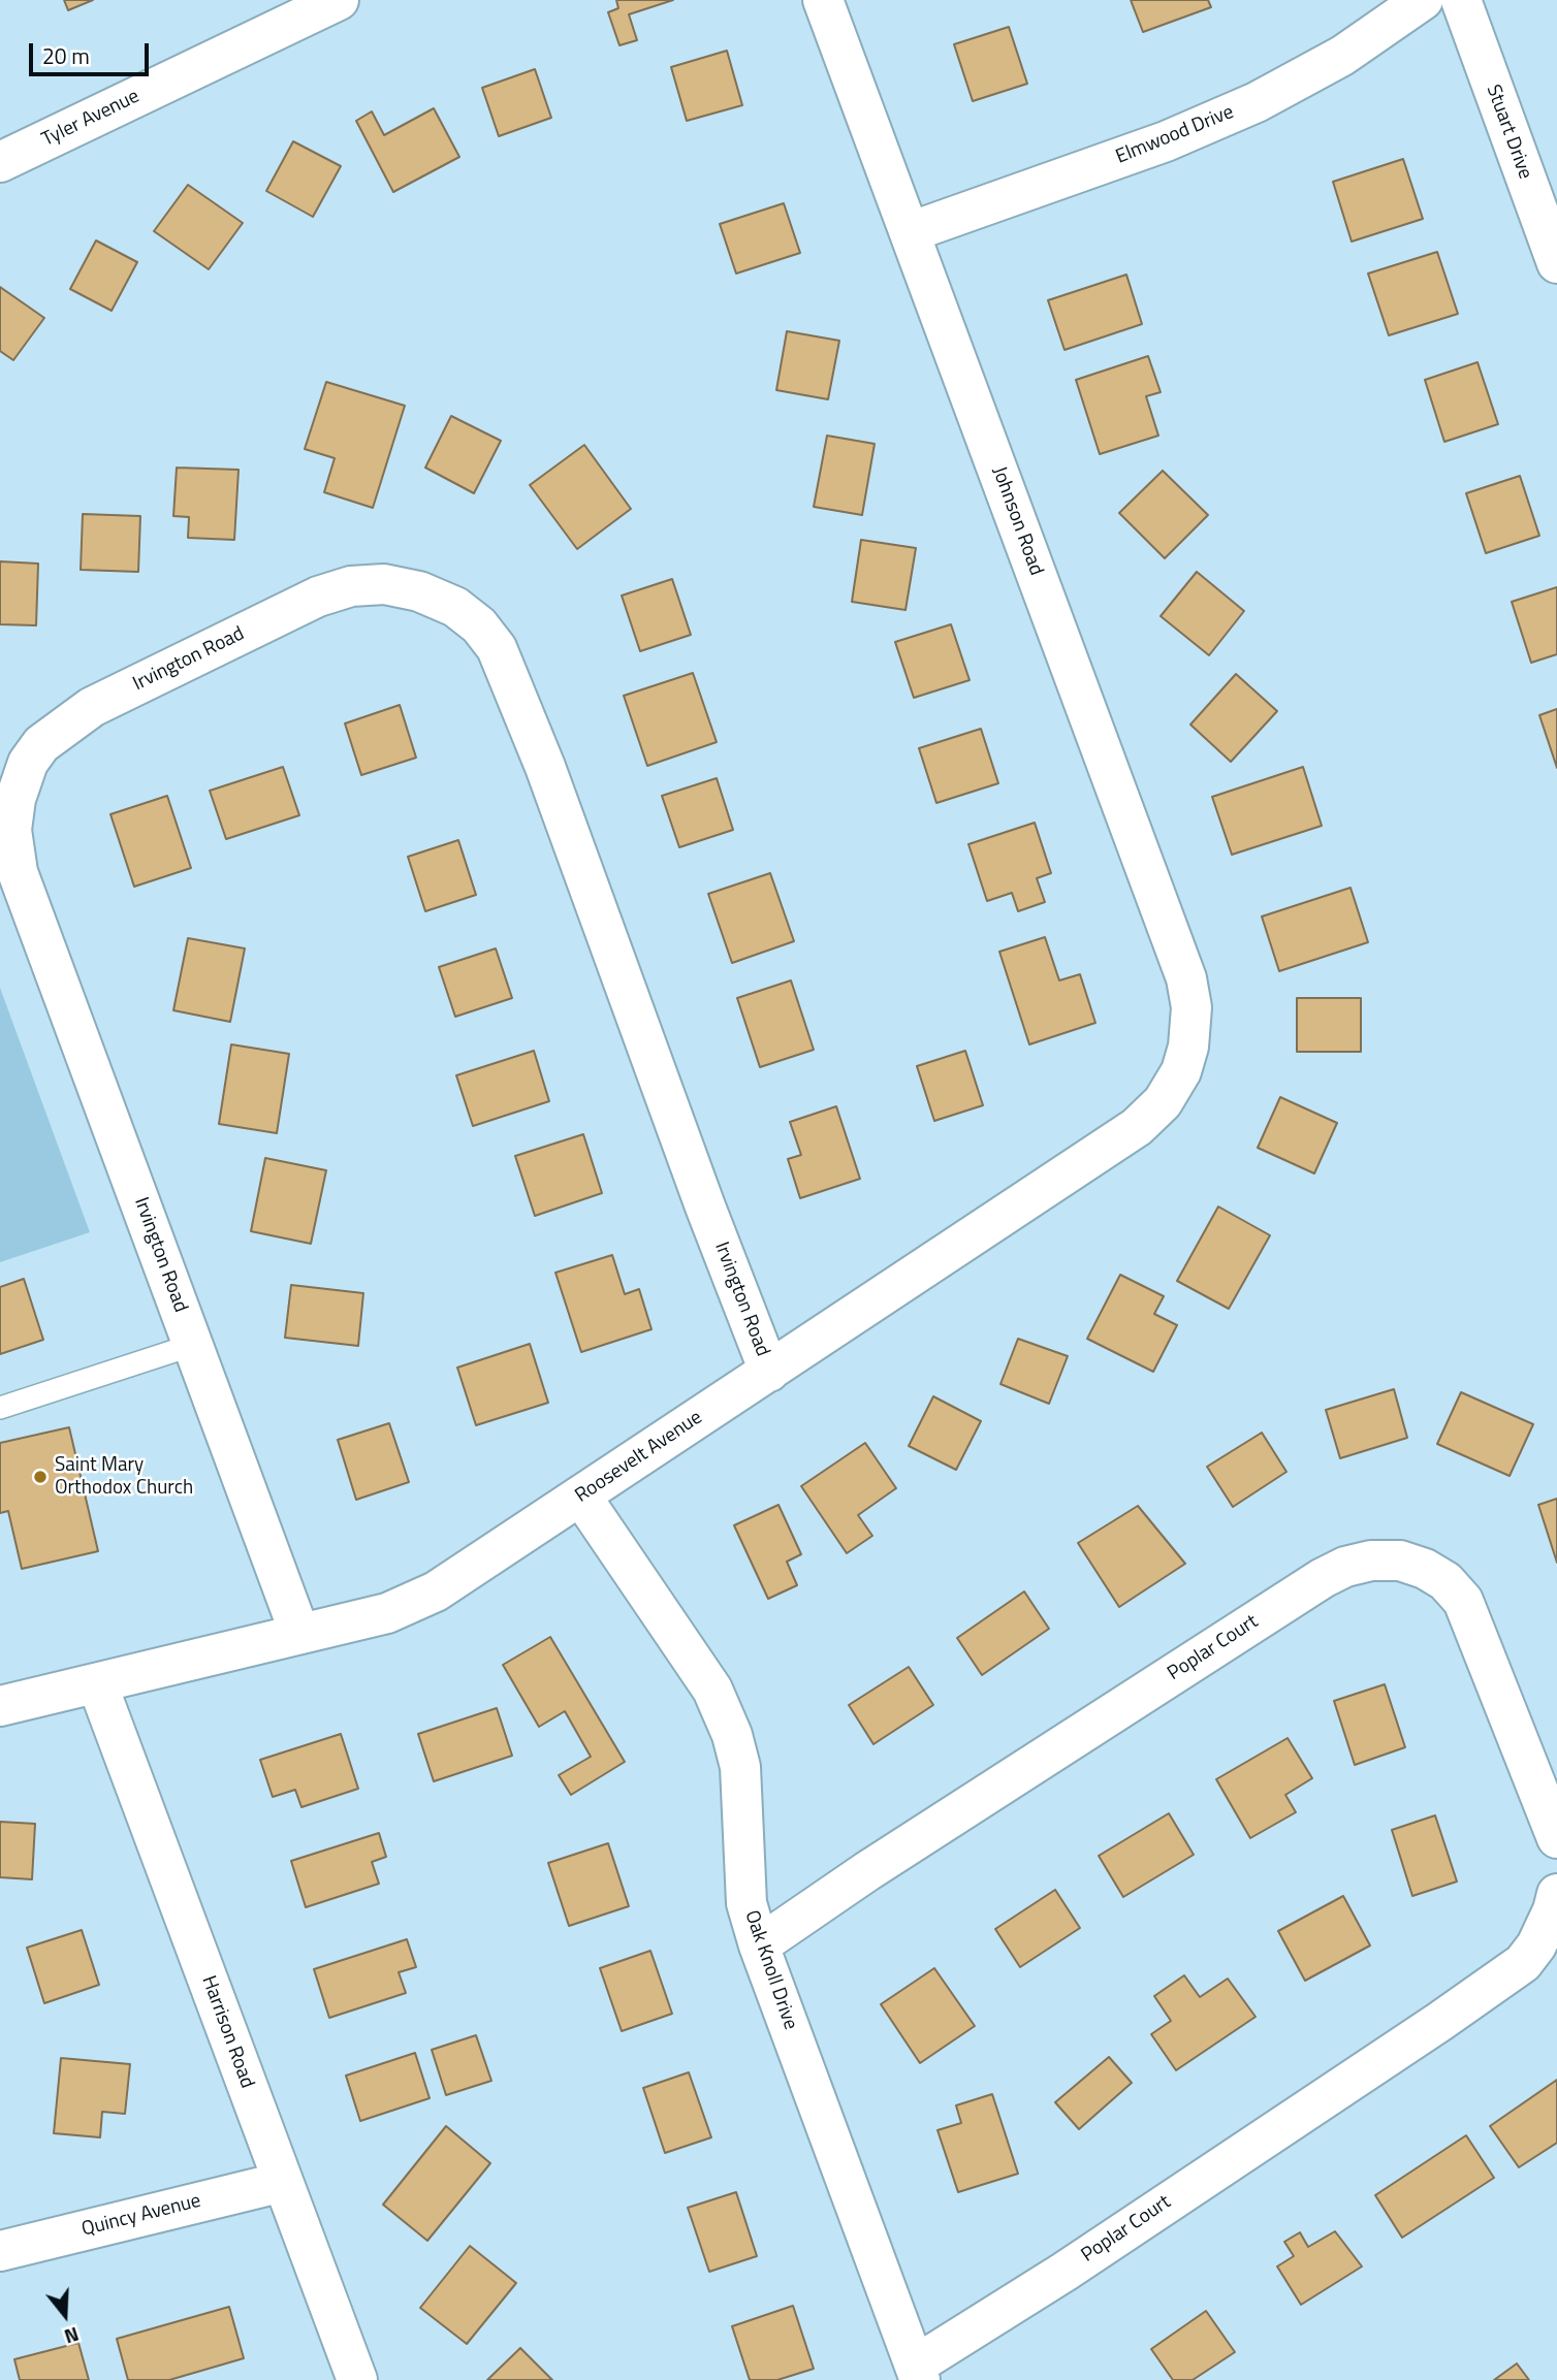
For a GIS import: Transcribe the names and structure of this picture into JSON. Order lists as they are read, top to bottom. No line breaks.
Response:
{"streets":{"street":["Tyler Avenue","Stuart Drive","Elmwood Drive","Johnson Road","Irvington Road","Roosevelt Avenue","Poplar Court","Oak Knoll Drive","Harrison Road","Quincy Avenue"]},"crossings":[["Elmwood Drive","Johnson Road"],["Johnson Road","Roosevelt Avenue"],["Irvington Road","Roosevelt Avenue"],["Roosevelt Avenue","Oak Knoll Drive"],["Roosevelt Avenue","Harrison Road"],["Poplar Court","Oak Knoll Drive"],["Harrison Road","Quincy Avenue"]],"places":["Saint Mary Orthodox Church"],"scale_bar":"20 m","north":"bottom"}
